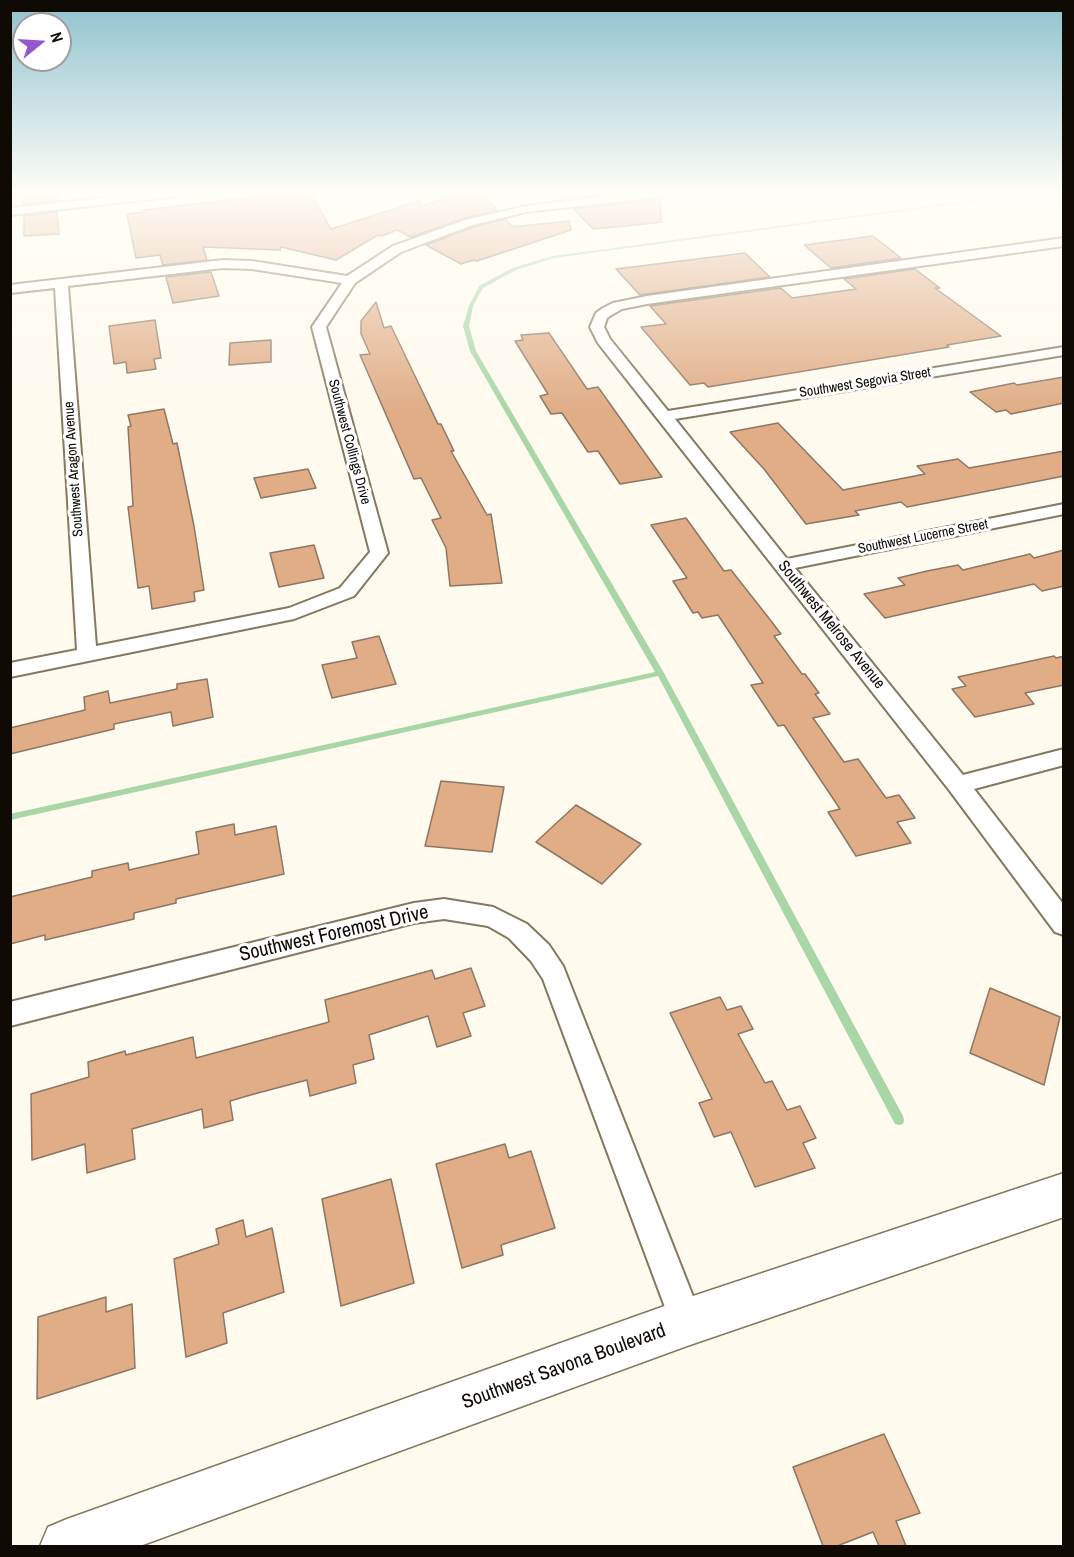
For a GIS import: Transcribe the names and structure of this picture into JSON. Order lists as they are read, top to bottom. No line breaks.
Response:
{"streets":{"street":["Southwest Segovia Street","Southwest Collings Drive","Southwest Aragon Avenue","Southwest Lucerne Street","Southwest Melrose Avenue","Southwest Foremost Drive","Southwest Savona Boulevard"]},"crossings":[["Southwest Segovia Street","Southwest Melrose Avenue"],["Southwest Collings Drive","Southwest Aragon Avenue"],["Southwest Lucerne Street","Southwest Melrose Avenue"],["Southwest Foremost Drive","Southwest Savona Boulevard"]],"north":"right"}
